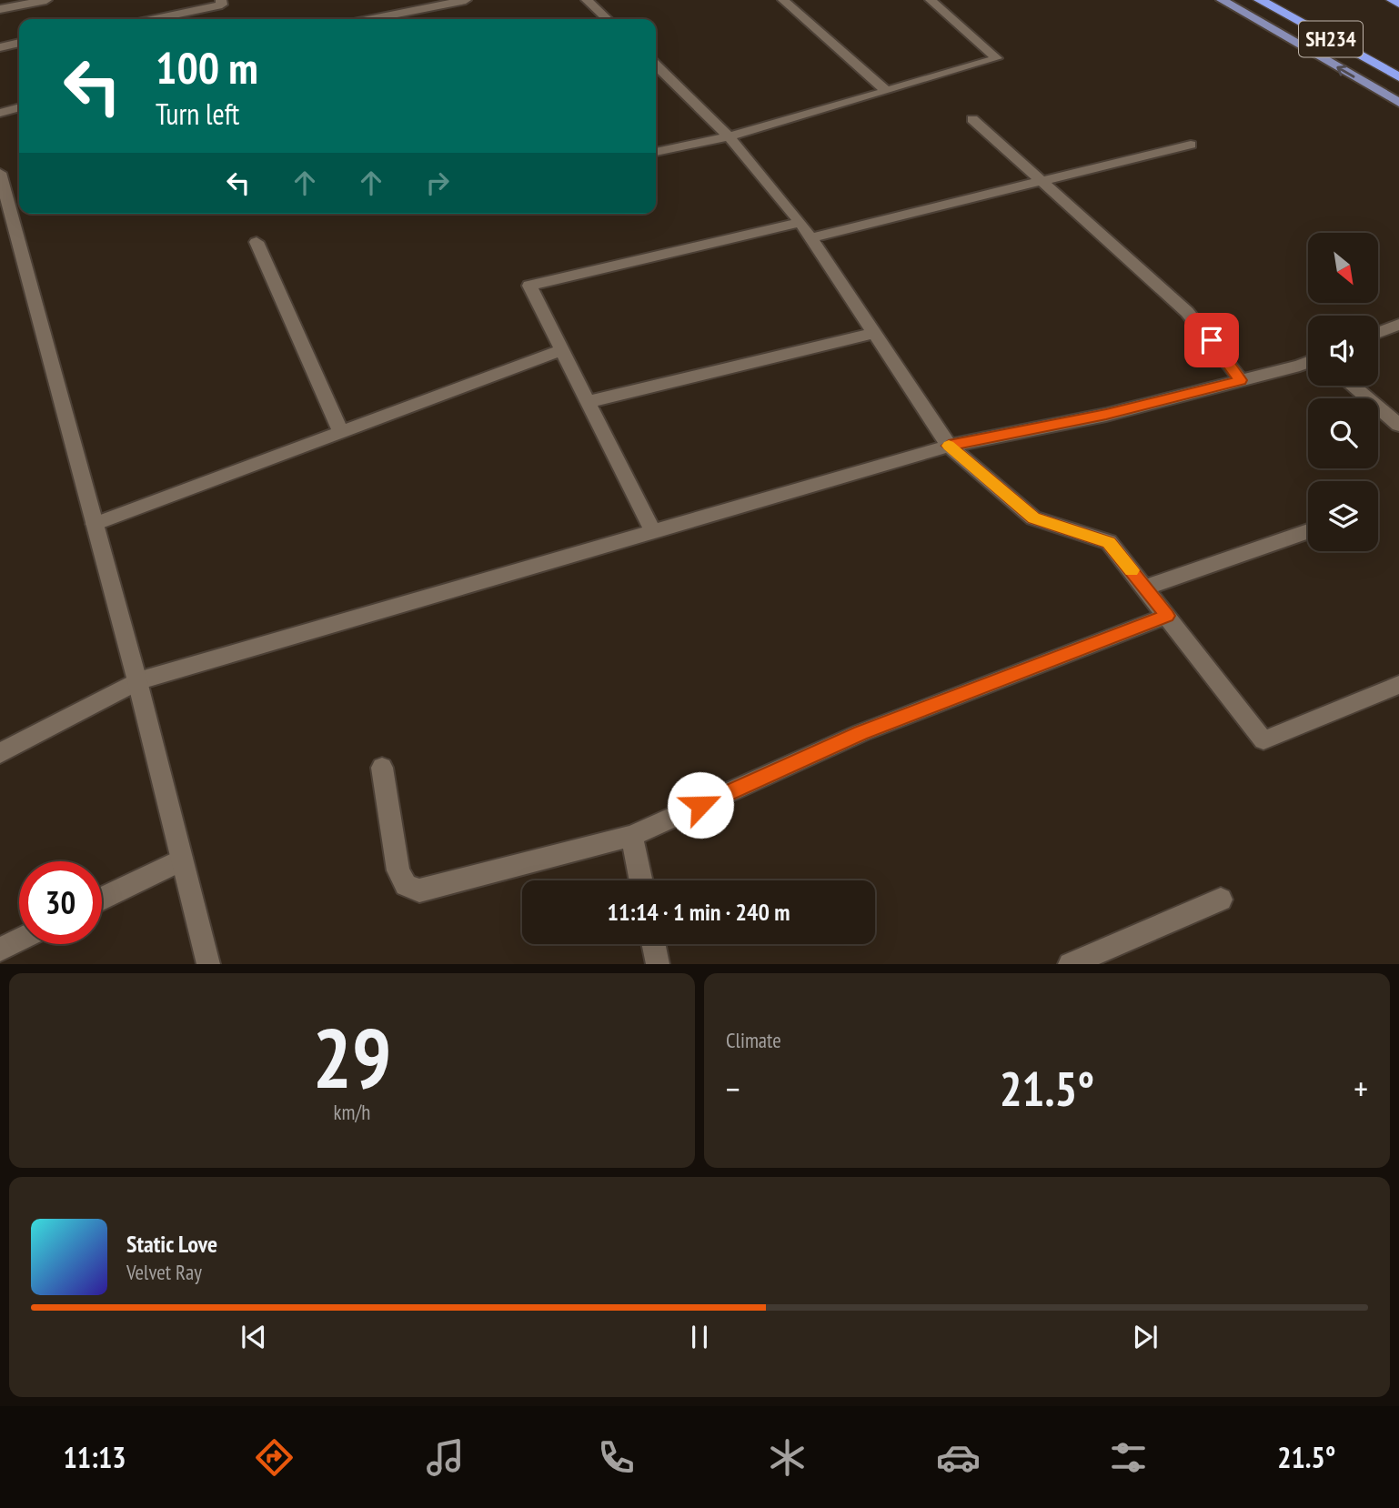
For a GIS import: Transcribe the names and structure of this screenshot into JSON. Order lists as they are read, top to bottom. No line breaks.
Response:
{"streets":{"highway":["SH234"]},"north":"bottom right","page":{"turn":["100 m","Turn left"],"limit":"30","trip":"11:14 · 1 min · 240 m","tile":[["29","km/h"],"Climate"],"heat":["−","21.5°","+"],"song":["Static Love","Velvet Ray"],"tabs":["11:13","21.5°"]}}
